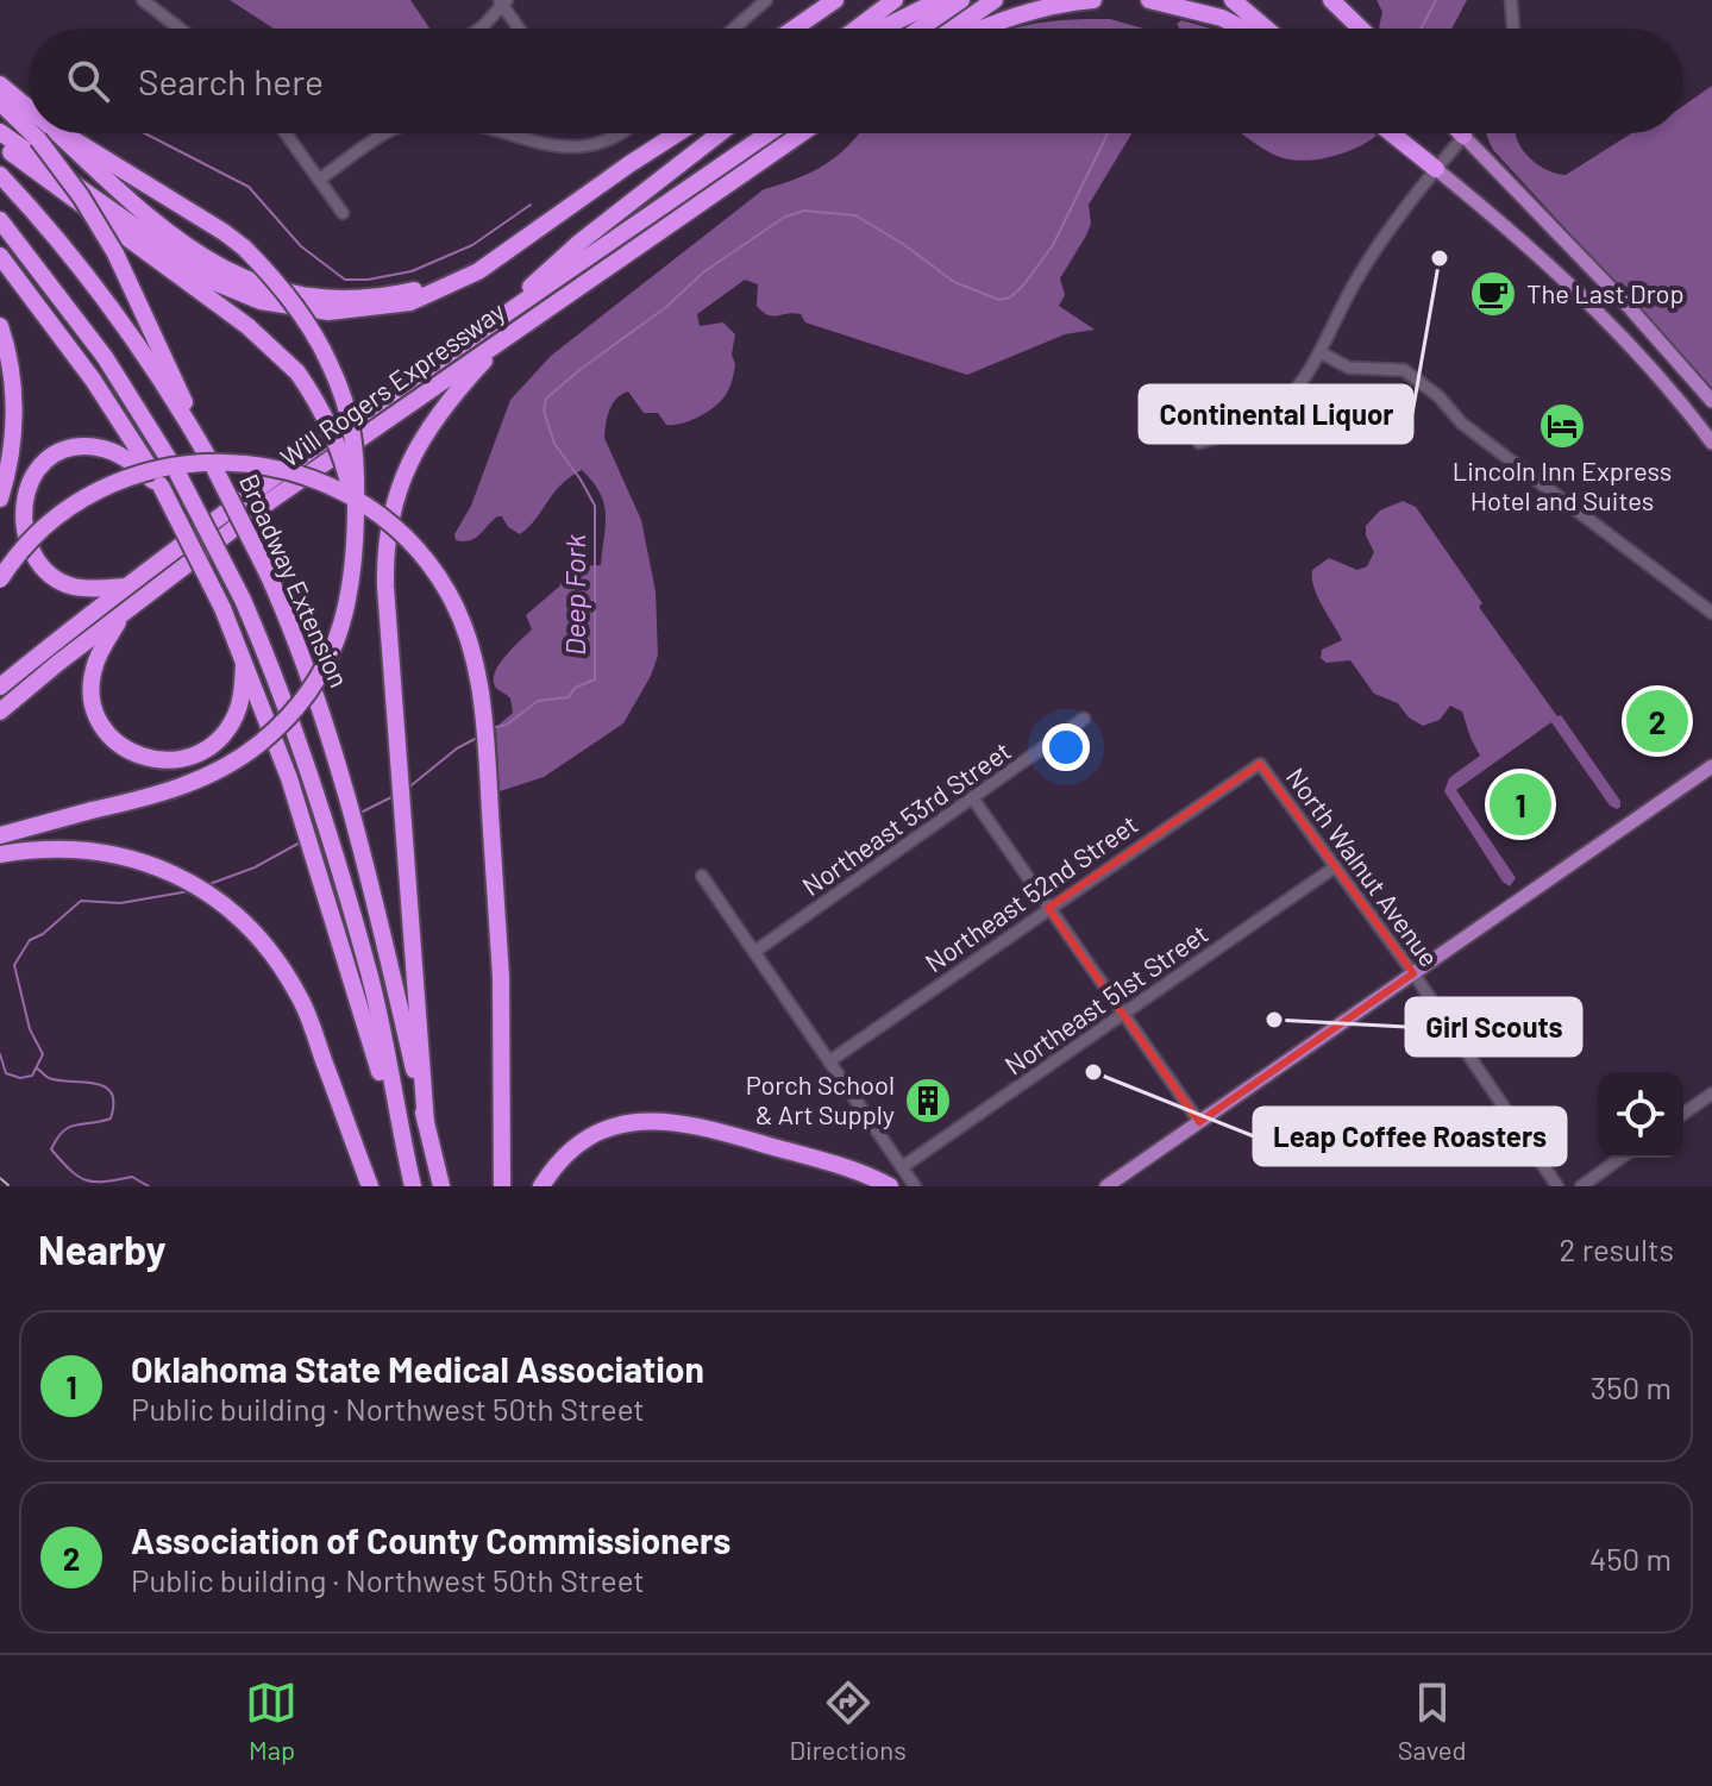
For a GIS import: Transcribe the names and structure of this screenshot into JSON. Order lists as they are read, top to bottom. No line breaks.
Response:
{"streets":{"highway":["Will Rogers Expressway","Broadway Extension"],"street":["Northeast 53rd Street","North Walnut Avenue","Northeast 52nd Street","Northeast 51st Street"]},"crossings":[["North Walnut Avenue","Northeast 52nd Street"],["North Walnut Avenue","Northeast 51st Street"]],"water":["Deep Fork"],"places":{"other":["Continental Liquor","Girl Scouts","Leap Coffee Roasters"],"cafe":["The Last Drop"],"hotel":["Lincoln Inn Express Hotel and Suites"],"building":["Porch School & Art Supply"]},"page":{"search":"Search here","pins":["2","1"],"heading":["Nearby","2 results"],"list":[{"mark":"1","name":"Oklahoma State Medical Association","note":"Public building · Northwest 50th Street","value":"350 m"},{"mark":"2","name":"Association of County Commissioners","note":"Public building · Northwest 50th Street","value":"450 m"}],"nav":["Map","Directions","Saved"]}}
